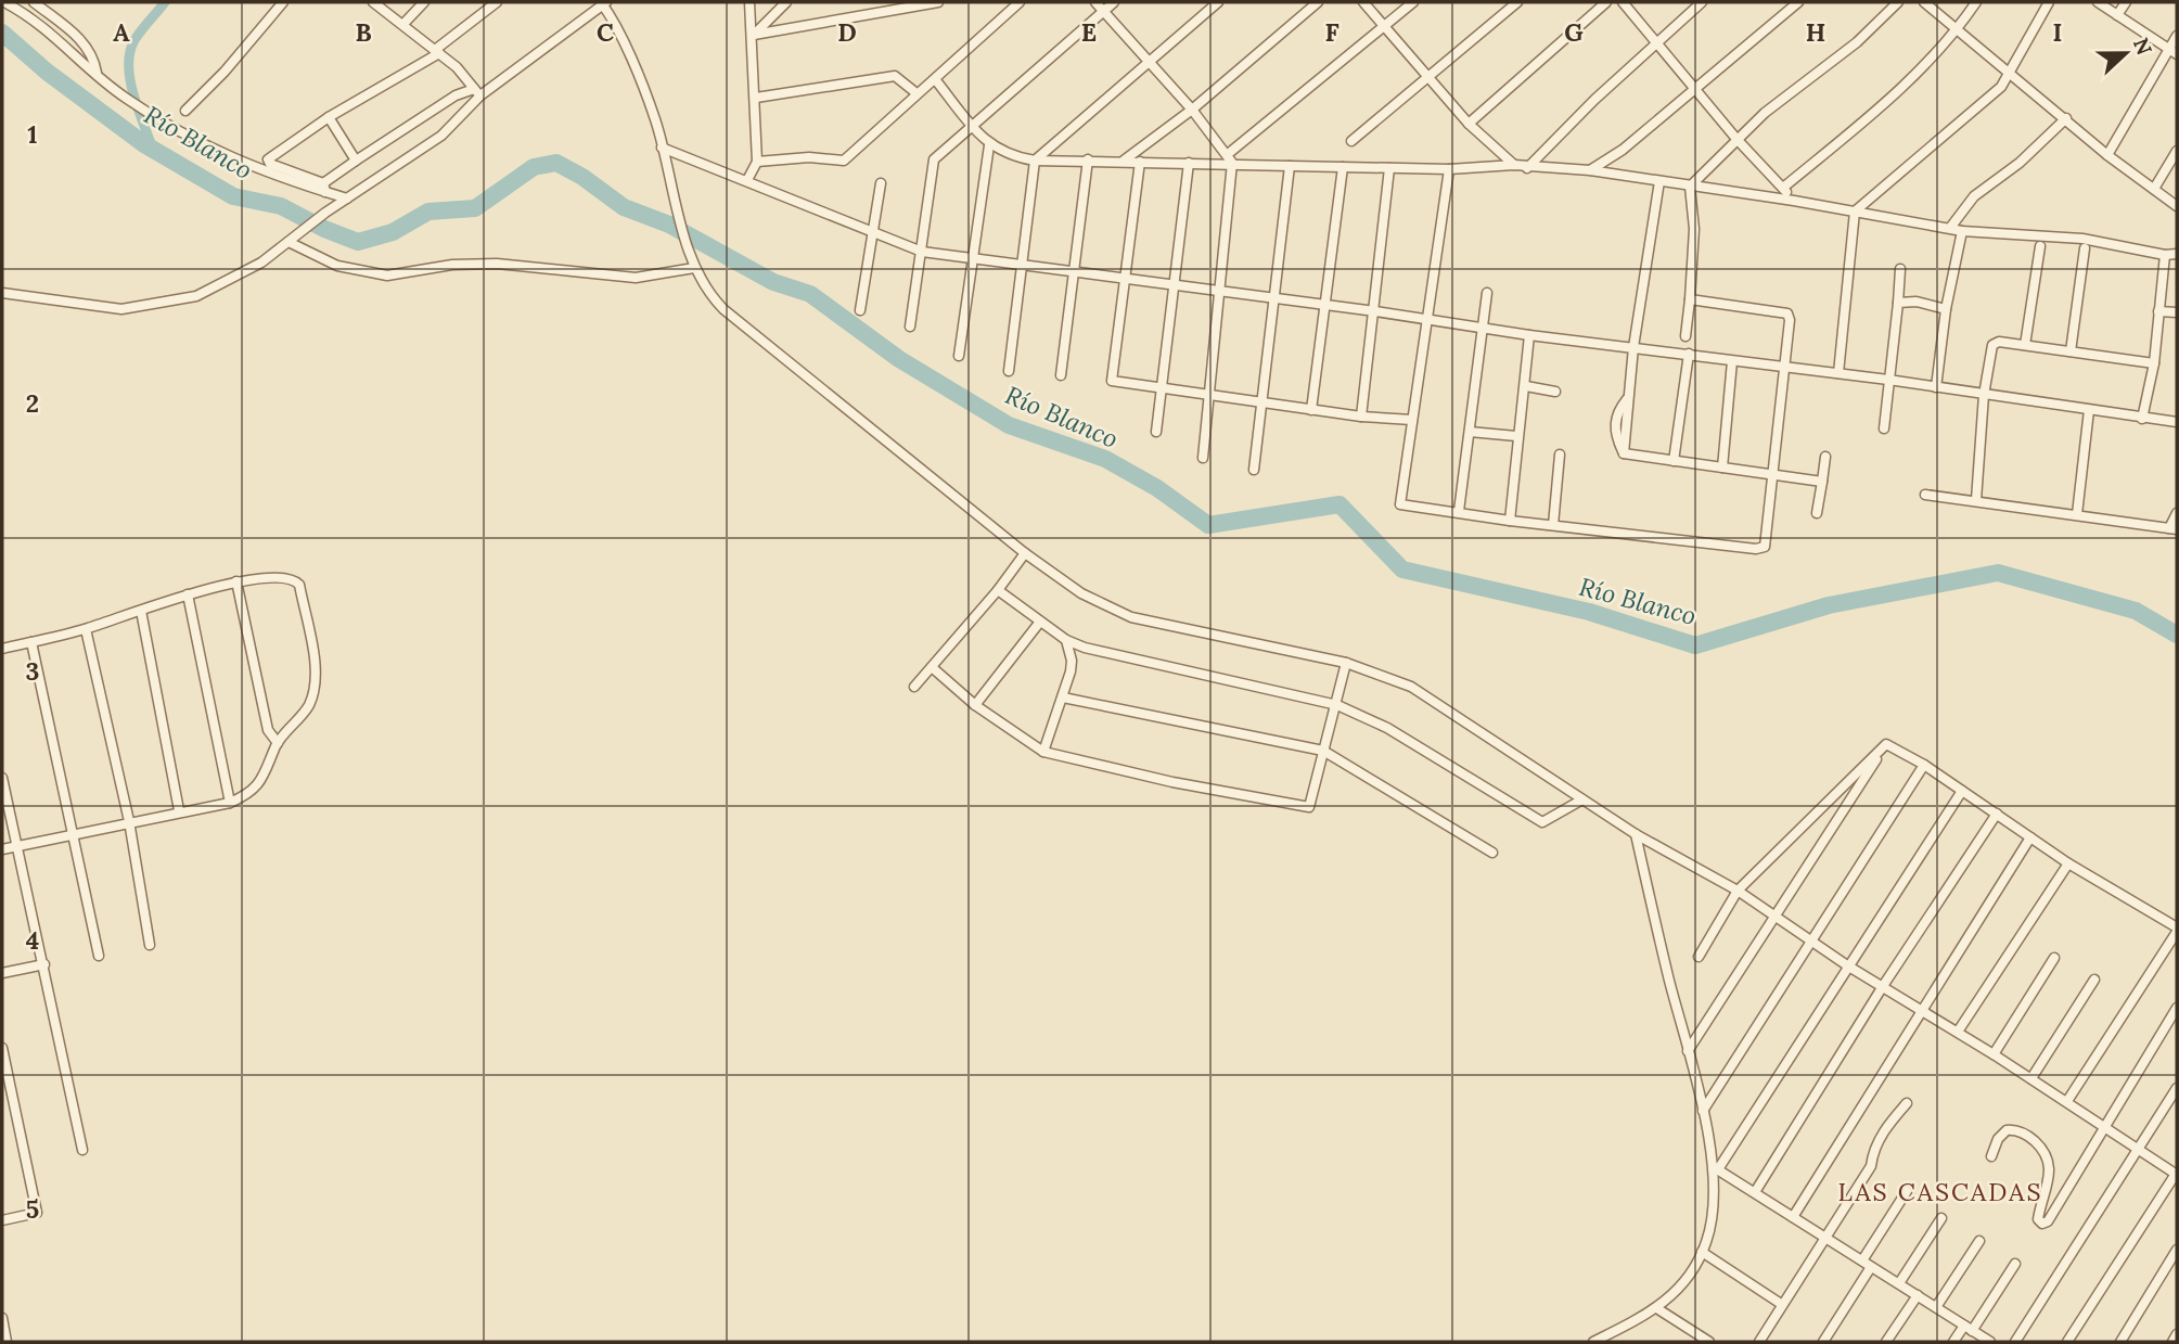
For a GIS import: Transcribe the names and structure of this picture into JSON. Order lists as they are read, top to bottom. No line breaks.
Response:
{"districts":["LAS CASCADAS"],"water":["Río Blanco"],"north":"right","grid":{"columns":["A","B","C","D","E","F","G","H","I"],"rows":["1","2","3","4","5"]}}
